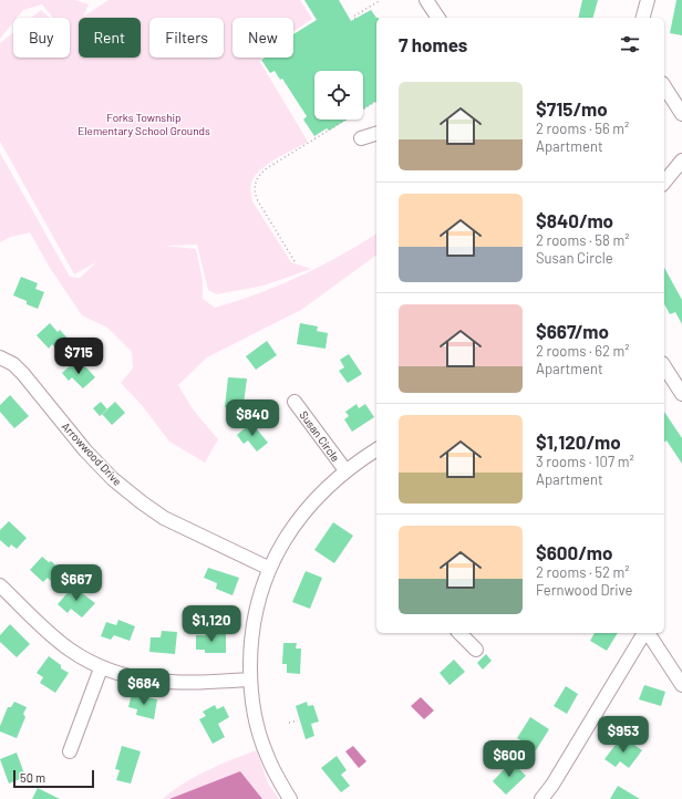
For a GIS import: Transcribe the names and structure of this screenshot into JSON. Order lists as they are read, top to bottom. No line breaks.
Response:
{"streets":{"street":["Susan Circle","Arrowwood Drive"]},"parks":["Forks Township Elementary School Grounds"],"scale_bar":"50 m","page":{"chip":["Buy","Rent","Filters","New"],"heading":"7 homes","list":[{"name":"$715/mo","note":"2 rooms · 56 m² · Apartment"},{"name":"$840/mo","note":"2 rooms · 58 m² · Susan Circle"},{"name":"$667/mo","note":"2 rooms · 62 m² · Apartment"},{"name":"$1,120/mo","note":"3 rooms · 107 m² · Apartment"},{"name":"$600/mo","note":"2 rooms · 52 m² · Fernwood Drive"}],"price":["$715","$840","$667","$1,120","$684","$953","$600"],"scale":"50 m"}}
